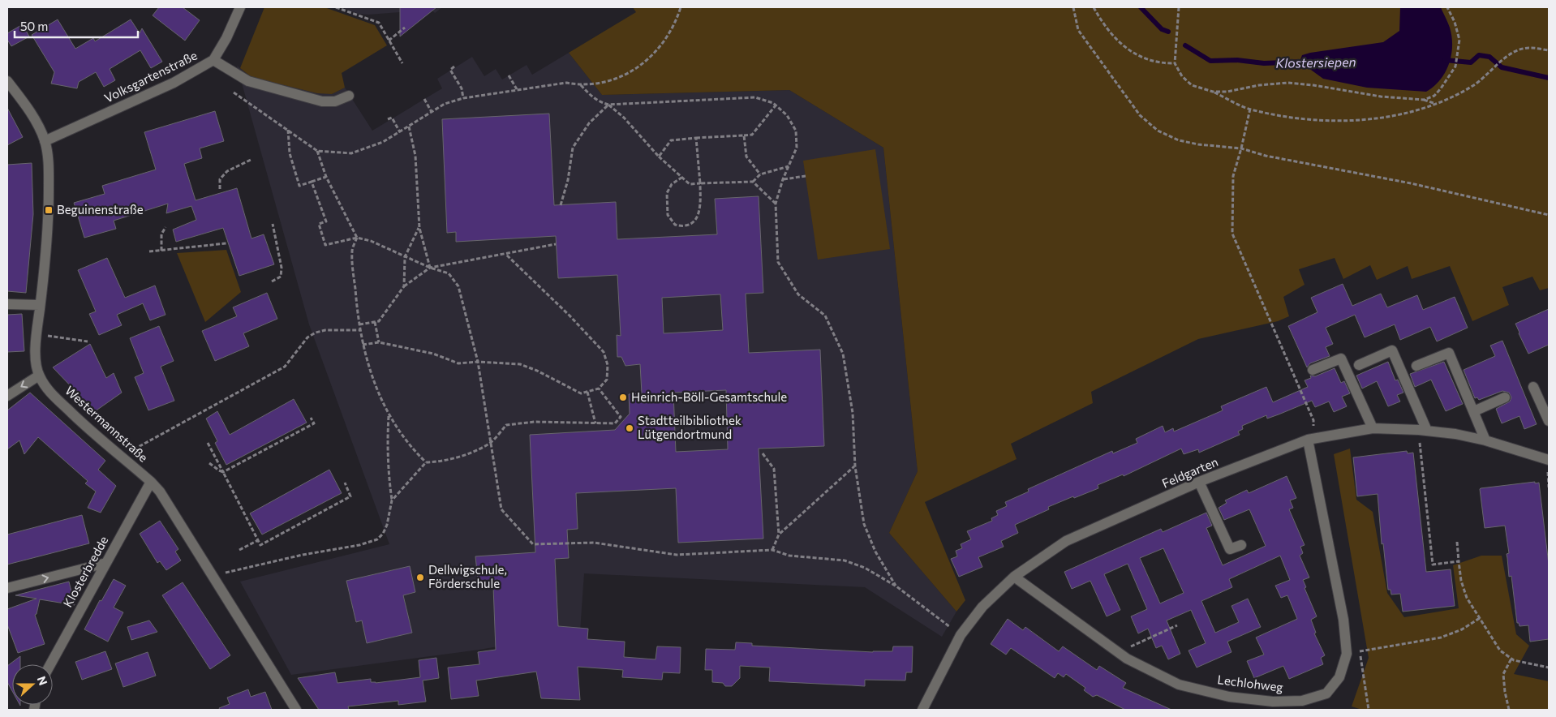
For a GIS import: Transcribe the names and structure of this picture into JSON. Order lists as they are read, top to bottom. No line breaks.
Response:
{"streets":{"street":["Volksgartenstraße","Westermannstraße","Feldgarten","Klosterbredde","Lechlohweg"]},"crossings":[["Volksgartenstraße","Westermannstraße"],["Westermannstraße","Klosterbredde"],["Feldgarten","Lechlohweg"]],"water":["Klostersiepen"],"places":{"transit":["Beguinenstraße"],"other":["Heinrich-Böll-Gesamtschule","Stadtteilbibliothek Lütgendortmund","Dellwigschule, Förderschule"]},"scale_bar":"50 m","north":"right"}
